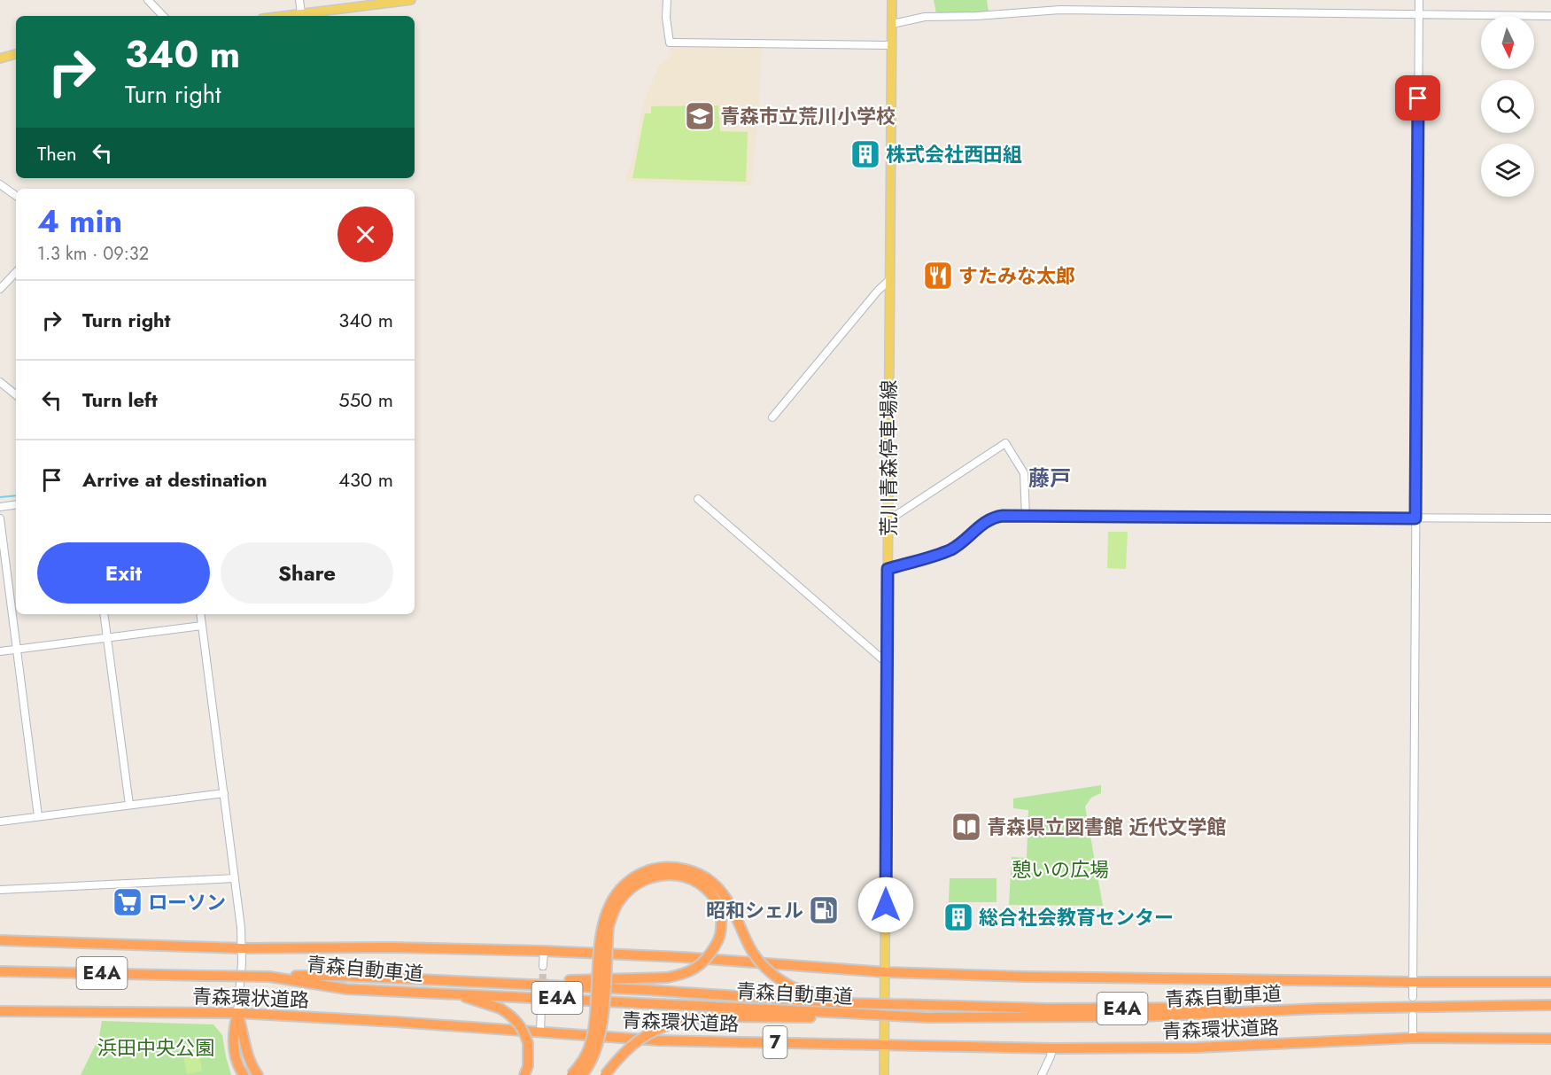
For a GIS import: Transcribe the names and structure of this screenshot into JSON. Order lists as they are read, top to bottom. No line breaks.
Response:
{"streets":{"highway":["青森自動車道","E4A","青森環状道路","7"],"main road":["荒川青森停車場線"]},"crossings":[["荒川青森停車場線","青森環状道路"]],"districts":["藤戸"],"parks":["憩いの広場","浜田中央公園"],"places":{"school or university":["青森市立荒川小学校"],"building":["株式会社西田組","総合社会教育センター"],"restaurant":["すたみな太郎"],"library":["青森県立図書館 近代文学館"],"supermarket":["ローソン"],"fuel station":["昭和シェル"]},"north":"bottom","page":{"turn":["340 m","Turn right"],"then":"Then","heading":["4 min","1.3 km · 09:32"],"list":[{"name":"Turn right","value":"340 m"},{"name":"Turn left","value":"550 m"},{"name":"Arrive at destination","value":"430 m"}],"buttons":["Exit","Share"]}}
